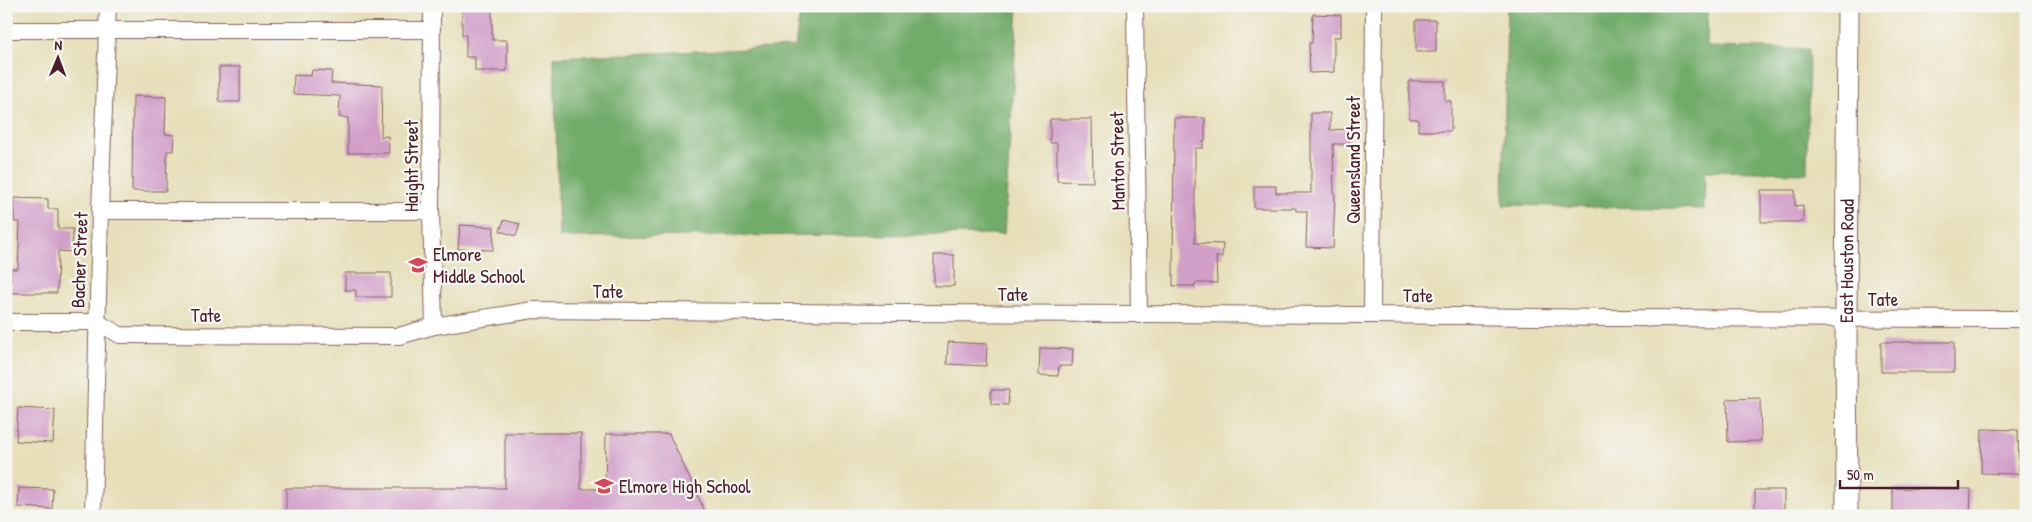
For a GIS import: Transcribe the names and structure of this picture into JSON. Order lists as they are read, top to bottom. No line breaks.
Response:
{"streets":{"street":["Queensland Street","Manton Street","Haight Street","Bacher Street","East Houston Road","Tate"]},"crossings":[["Queensland Street","Tate"],["Manton Street","Tate"],["Haight Street","Tate"],["Bacher Street","Tate"],["East Houston Road","Tate"]],"places":{"school or university":["Elmore Middle School","Elmore High School"]},"scale_bar":"50 m","north":"top"}
